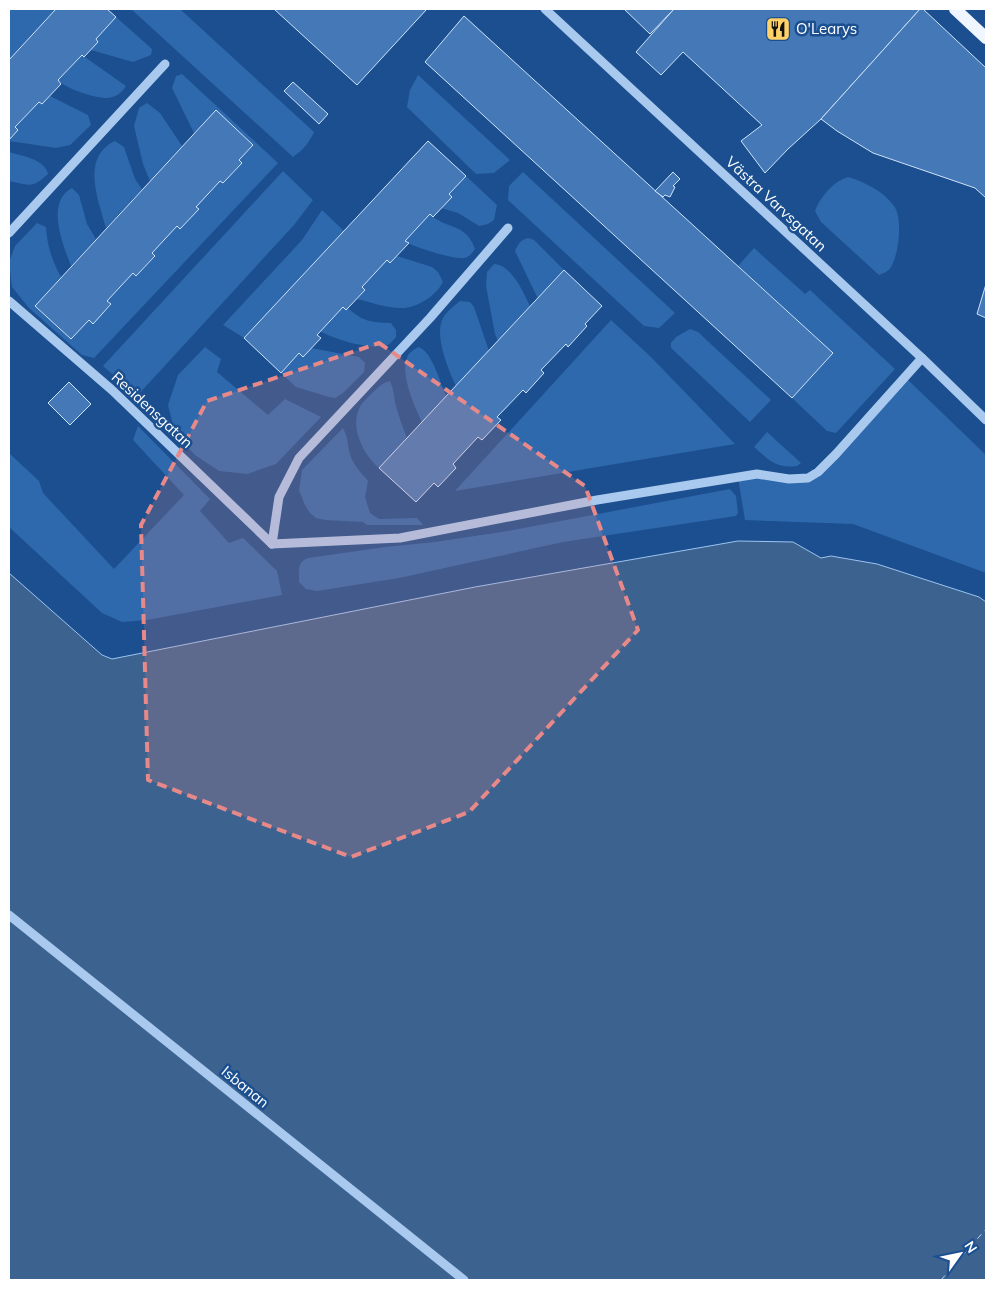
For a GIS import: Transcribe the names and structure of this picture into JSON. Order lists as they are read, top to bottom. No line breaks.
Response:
{"streets":{"street":["Västra Varvsgatan","Residensgatan","Isbanan"]},"places":{"restaurant":["O'Learys"]},"north":"top right"}
